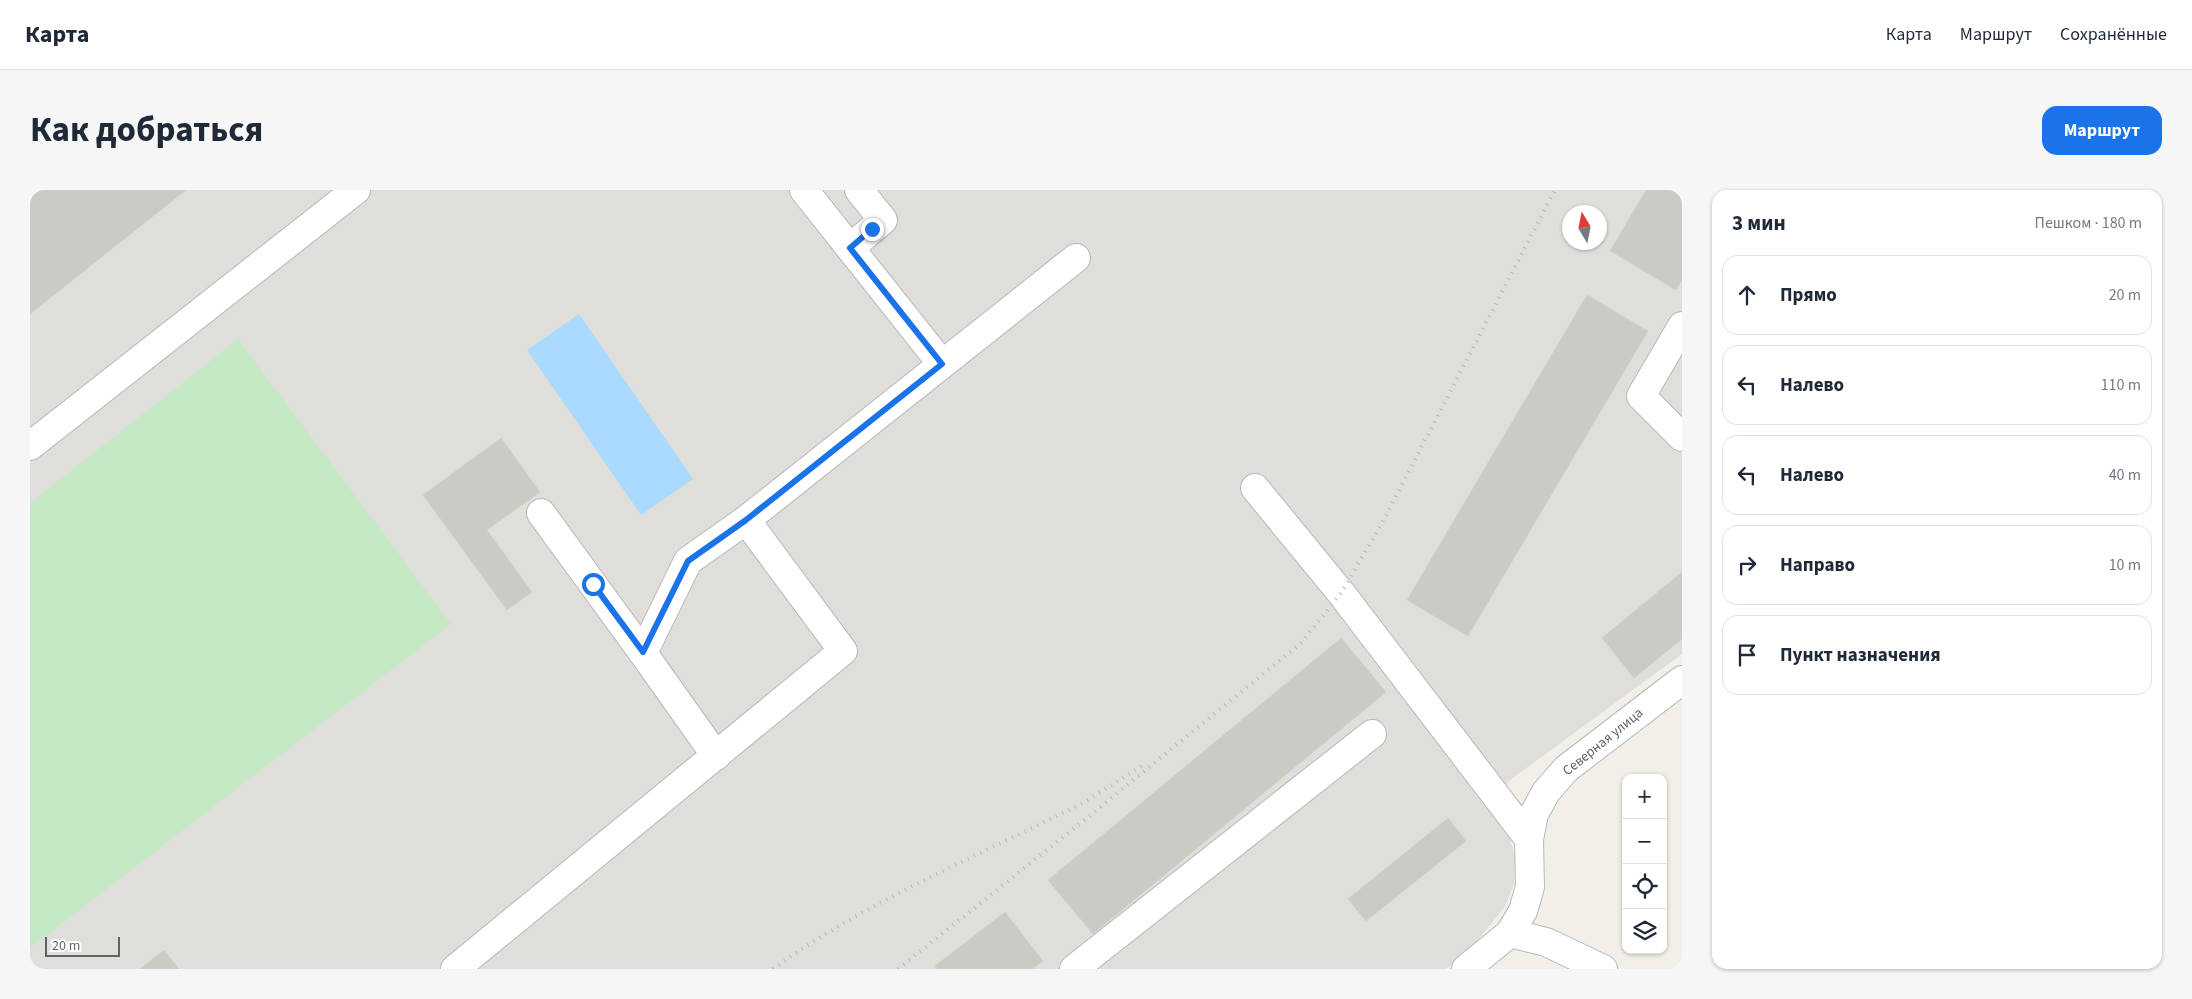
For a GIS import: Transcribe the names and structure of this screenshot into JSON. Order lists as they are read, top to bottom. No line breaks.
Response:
{"streets":{"street":["Северная улица"]},"scale_bar":"20 m","north":"top","page":{"header":"Карта","nav":["Карта","Маршрут","Сохранённые"],"title":"Как добраться","buttons":"Маршрут","heading":["3 мин","Пешком · 180 m"],"list":[["Прямо","20 m"],["Налево","110 m"],["Налево","40 m"],["Направо","10 m"],"Пункт назначения"],"map_buttons":["+","−"],"scale":"20 m"}}
